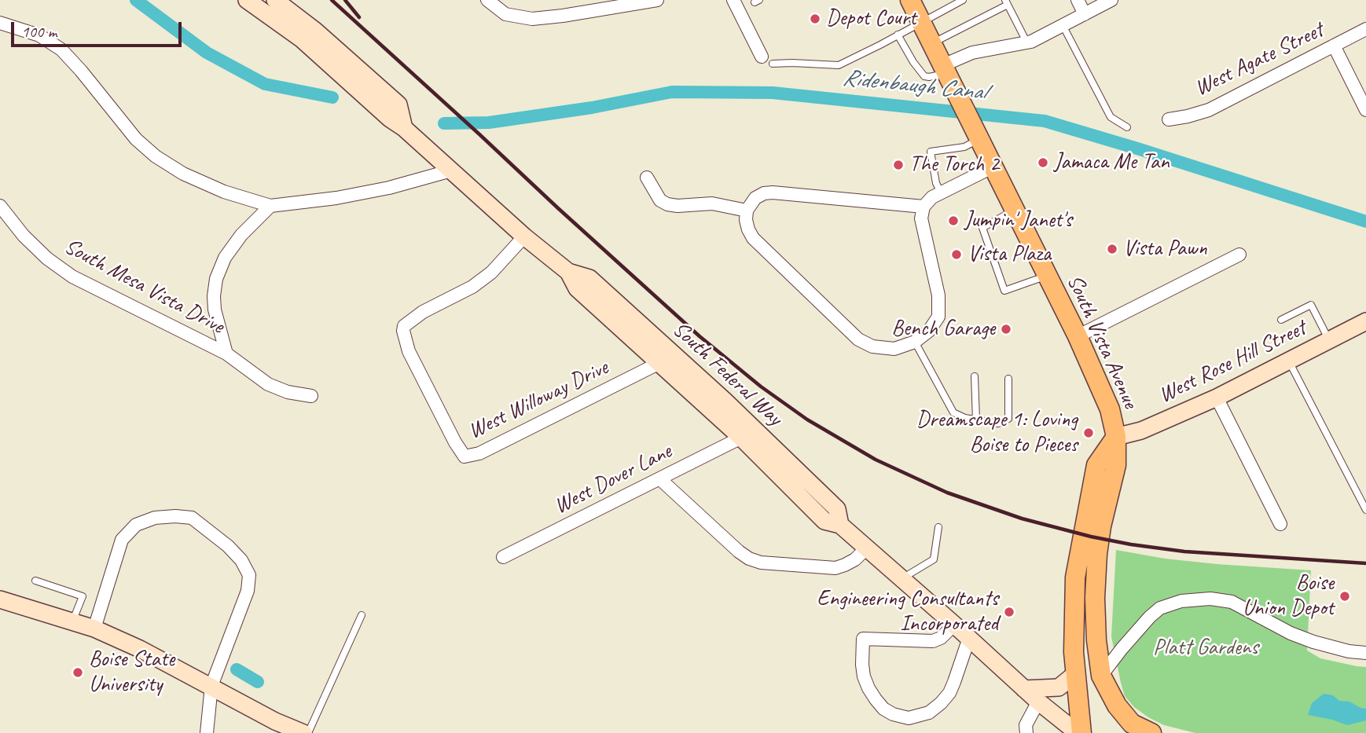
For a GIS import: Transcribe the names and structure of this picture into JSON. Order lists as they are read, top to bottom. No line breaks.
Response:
{"streets":{"main road":["South Vista Avenue","West Rose Hill Street","South Federal Way"],"street":["West Agate Street","South Mesa Vista Drive","West Willoway Drive","West Dover Lane"]},"crossings":[["South Vista Avenue","West Rose Hill Street"],["South Federal Way","West Willoway Drive"],["South Federal Way","West Dover Lane"]],"water":["Ridenbaugh Canal"],"parks":["Platt Gardens"],"places":["Depot Court","Jamaca Me Tan","The Torch 2","Jumpin' Janet's","Vista Pawn","Vista Plaza","Bench Garage","Dreamscape 1: Loving Boise to Pieces","Boise Union Depot","Engineering Consultants Incorporated","Boise State University"],"scale_bar":"100 m"}
